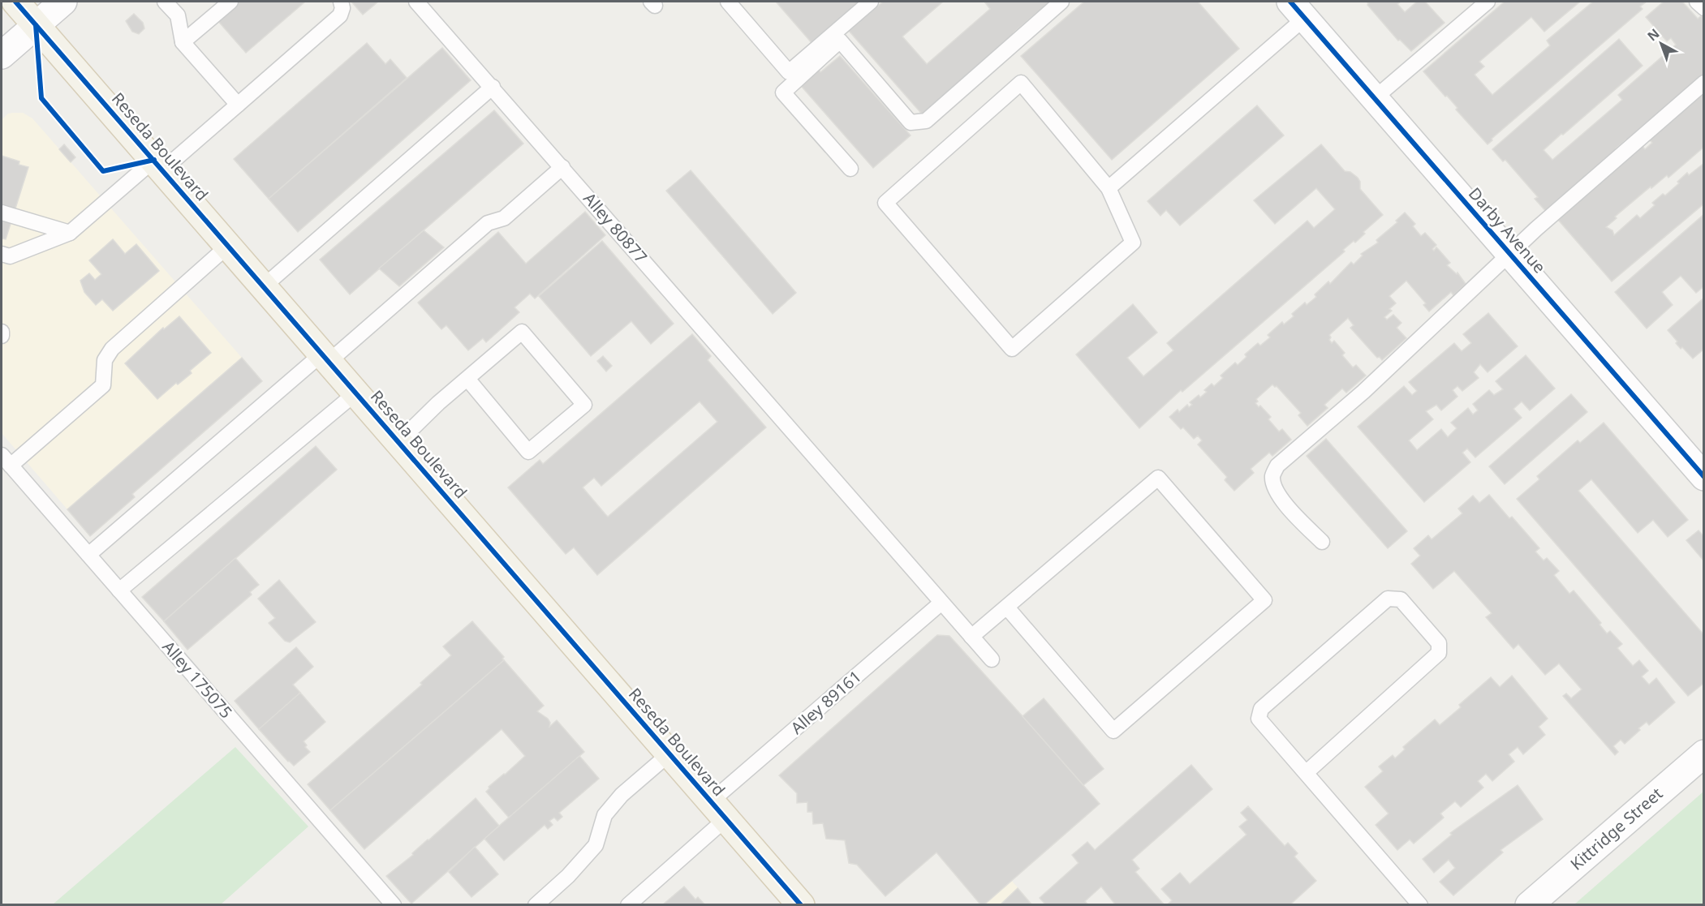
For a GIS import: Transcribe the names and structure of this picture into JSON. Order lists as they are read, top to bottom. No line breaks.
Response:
{"streets":{"main road":["Reseda Boulevard"],"street":["Darby Avenue","Kittridge Street"],"lane":["Alley 80877","Alley 175075","Alley 89161"]},"crossings":[["Reseda Boulevard","Alley 89161"],["Alley 80877","Alley 89161"]],"north":"top left"}
